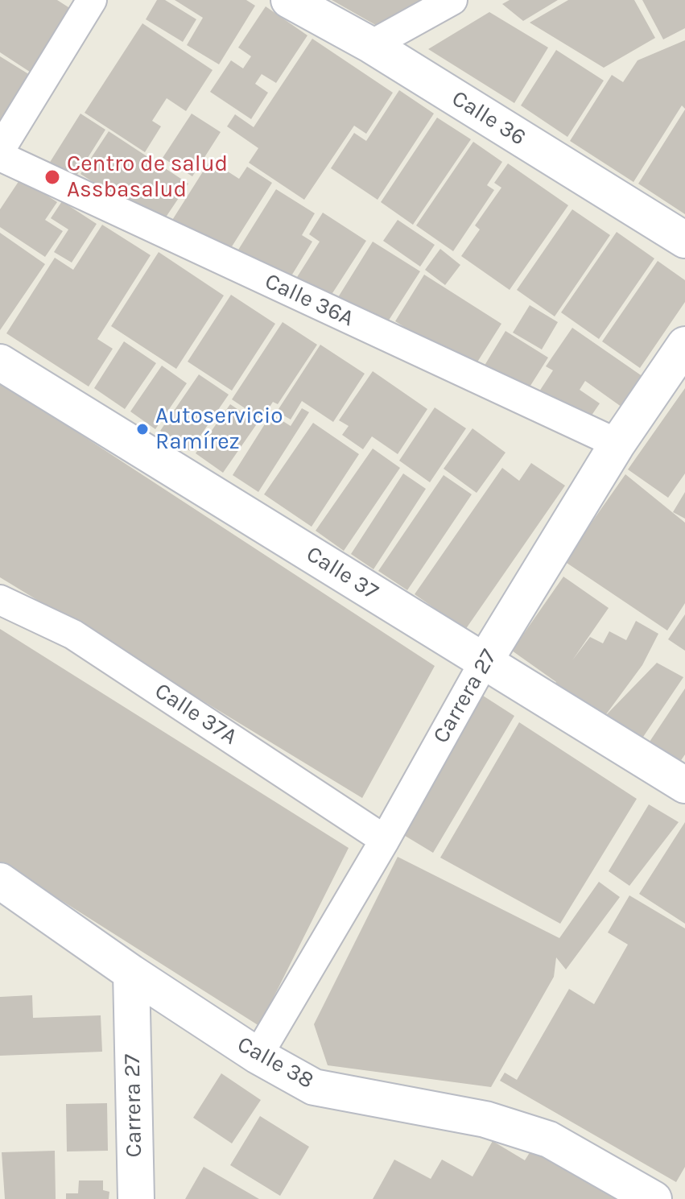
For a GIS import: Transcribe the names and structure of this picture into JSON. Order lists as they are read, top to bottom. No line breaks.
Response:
{"streets":{"street":["Calle 36","Calle 36A","Calle 37","Carrera 27","Calle 37A","Calle 38"]},"crossings":[["Calle 36A","Carrera 27"],["Calle 37","Carrera 27"],["Carrera 27","Calle 37A"],["Carrera 27","Calle 38"]],"places":["Centro de salud Assbasalud","Autoservicio Ramírez"]}
